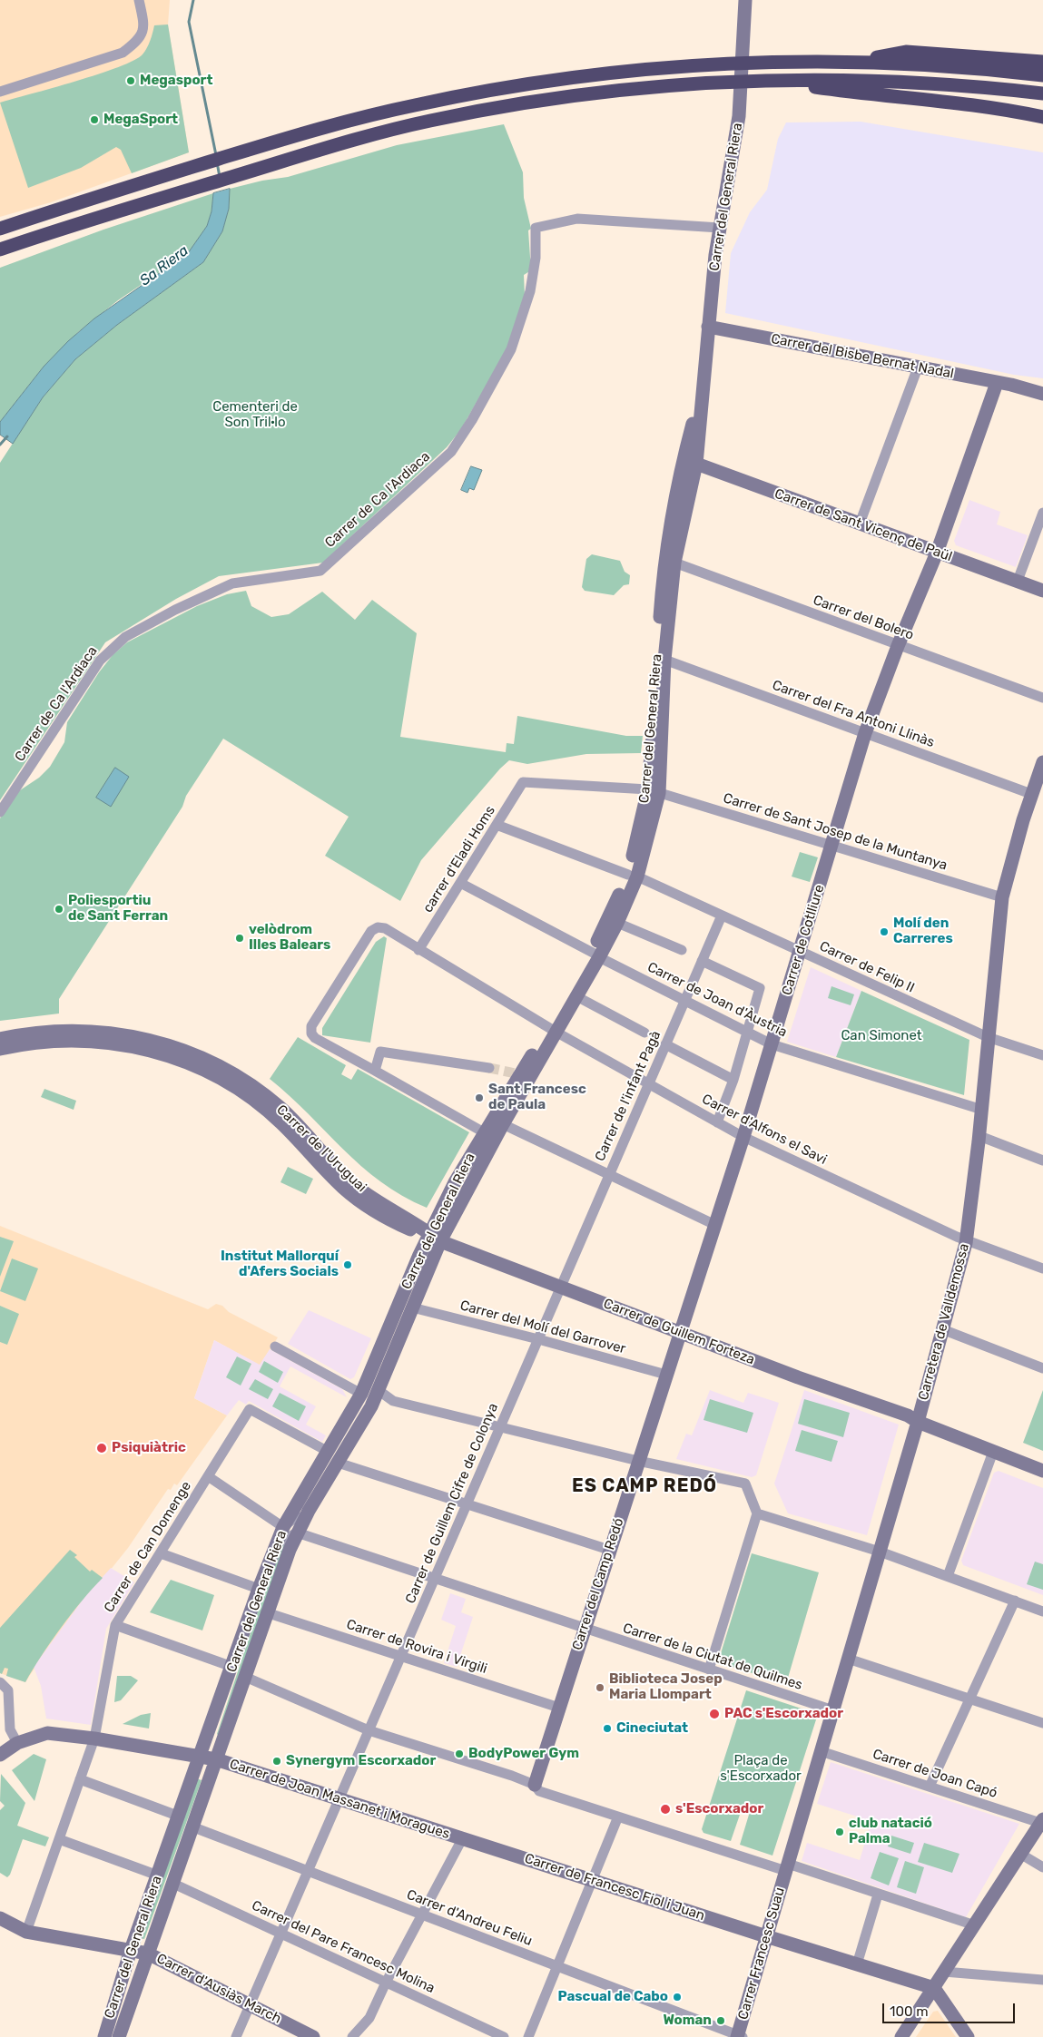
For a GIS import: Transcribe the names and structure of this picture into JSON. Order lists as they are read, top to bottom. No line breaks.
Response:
{"streets":{"main road":["Carrer del General Riera","Carrer del Bisbe Bernat Nadal","Carrer de Sant Vicenç de Paül","Carrer de Cotlliure","Carrer de l'Uruguai","Carretera de Valldemossa","Carrer de Guillem Forteza","Carrer del Camp Redó","Carrer de Joan Massanet i Moragues","Carrer de Francesc Fiol i Juan","Carrer Francesc Suau","Carrer d'Ausiàs March"],"street":["Carrer de Ca l'Ardiaca","Carrer del Bolero","Carrer del Fra Antoni Llinàs","Carrer de Sant Josep de la Muntanya","carrer d'Eladi Homs","Carrer de Felip II","Carrer de Joan d'Àustria","Carrer de l'infant Pagà","Carrer d'Alfons el Savi","Carrer del Molí del Garrover","Carrer de Guillem Cifre de Colonya","Carrer de Can Domenge","Carrer de Rovira i Virgili","Carrer de la Ciutat de Quilmes","Carrer de Joan Capó","Carrer d'Andreu Feliu","Carrer del Pare Francesc Molina"]},"crossings":[["Carrer del General Riera","Carrer del Bisbe Bernat Nadal"],["Carrer del General Riera","Carrer de Ca l'Ardiaca"],["Carrer del General Riera","Carrer de Sant Vicenç de Paül"],["Carrer del General Riera","Carrer del Bolero"],["Carrer del General Riera","Carrer del Fra Antoni Llinàs"],["Carrer del General Riera","Carrer de Sant Josep de la Muntanya"],["Carrer del General Riera","Carrer de Felip II"],["Carrer del General Riera","Carrer de Joan d'Àustria"],["Carrer del General Riera","Carrer d'Alfons el Savi"],["Carrer del General Riera","Carrer de l'Uruguai"],["Carrer del General Riera","Carrer del Molí del Garrover"],["Carrer del General Riera","Carrer de Guillem Forteza"],["Carrer del General Riera","Carrer de Can Domenge"],["Carrer del General Riera","Carrer de Rovira i Virgili"],["Carrer del General Riera","Carrer de la Ciutat de Quilmes"],["Carrer del General Riera","Carrer de Joan Massanet i Moragues"],["Carrer del General Riera","Carrer d'Andreu Feliu"],["Carrer del General Riera","Carrer del Pare Francesc Molina"],["Carrer del General Riera","Carrer d'Ausiàs March"],["Carrer del Bisbe Bernat Nadal","Carrer de Cotlliure"],["Carrer de Sant Vicenç de Paül","Carrer de Cotlliure"],["Carrer del Bolero","Carrer de Cotlliure"],["Carrer del Fra Antoni Llinàs","Carrer de Cotlliure"],["Carrer del Fra Antoni Llinàs","Carretera de Valldemossa"],["Carrer de Sant Josep de la Muntanya","carrer d'Eladi Homs"],["Carrer de Sant Josep de la Muntanya","Carrer de Cotlliure"],["Carrer de Sant Josep de la Muntanya","Carretera de Valldemossa"],["carrer d'Eladi Homs","Carrer de Felip II"],["carrer d'Eladi Homs","Carrer de Joan d'Àustria"],["carrer d'Eladi Homs","Carrer d'Alfons el Savi"],["Carrer de Cotlliure","Carrer de Felip II"],["Carrer de Cotlliure","Carrer de Joan d'Àustria"],["Carrer de Cotlliure","Carrer d'Alfons el Savi"],["Carrer de Cotlliure","Carrer de Guillem Forteza"],["Carrer de Cotlliure","Carrer del Camp Redó"],["Carrer de Felip II","Carrer de l'infant Pagà"],["Carrer de Felip II","Carretera de Valldemossa"],["Carrer de Joan d'Àustria","Carrer de l'infant Pagà"],["Carrer de Joan d'Àustria","Carretera de Valldemossa"],["Carrer de l'infant Pagà","Carrer d'Alfons el Savi"],["Carrer de l'infant Pagà","Carrer de Guillem Forteza"],["Carrer de l'infant Pagà","Carrer de Guillem Cifre de Colonya"],["Carrer d'Alfons el Savi","Carretera de Valldemossa"],["Carrer de l'Uruguai","Carrer de Guillem Forteza"],["Carretera de Valldemossa","Carrer de Guillem Forteza"],["Carretera de Valldemossa","Carrer de la Ciutat de Quilmes"],["Carretera de Valldemossa","Carrer de Joan Capó"],["Carretera de Valldemossa","Carrer Francesc Suau"],["Carrer del Molí del Garrover","Carrer de Guillem Cifre de Colonya"],["Carrer del Molí del Garrover","Carrer del Camp Redó"],["Carrer de Guillem Forteza","Carrer de Guillem Cifre de Colonya"],["Carrer de Guillem Forteza","Carrer del Camp Redó"],["Carrer de Guillem Cifre de Colonya","Carrer de Rovira i Virgili"],["Carrer de Guillem Cifre de Colonya","Carrer de la Ciutat de Quilmes"],["Carrer de Guillem Cifre de Colonya","Carrer de Joan Massanet i Moragues"],["Carrer de Guillem Cifre de Colonya","Carrer d'Andreu Feliu"],["Carrer de Guillem Cifre de Colonya","Carrer del Pare Francesc Molina"],["Carrer de Guillem Cifre de Colonya","Carrer d'Ausiàs March"],["Carrer de Can Domenge","Carrer de Joan Massanet i Moragues"],["Carrer de Can Domenge","Carrer d'Ausiàs March"],["Carrer del Camp Redó","Carrer de Rovira i Virgili"],["Carrer del Camp Redó","Carrer de la Ciutat de Quilmes"],["Carrer de Joan Massanet i Moragues","Carrer de Francesc Fiol i Juan"],["Carrer de Francesc Fiol i Juan","Carrer Francesc Suau"],["Carrer d'Andreu Feliu","Carrer Francesc Suau"]],"districts":["ES CAMP REDÓ"],"water":["Sa Riera"],"parks":["Cementeri de Son Tril·lo","Can Simonet","Plaça de s'Escorxador"],"places":["Megasport","MegaSport","Poliesportiu de Sant Ferran","Molí den Carreres","velòdrom Illes Balears","Sant Francesc de Paula","Institut Mallorquí d'Afers Socials","Psiquiàtric","Biblioteca Josep Maria Llompart","PAC s'Escorxador","Cineciutat","BodyPower Gym","Synergym Escorxador","s'Escorxador","club natació Palma","Pascual de Cabo","Woman"],"scale_bar":"100 m"}
